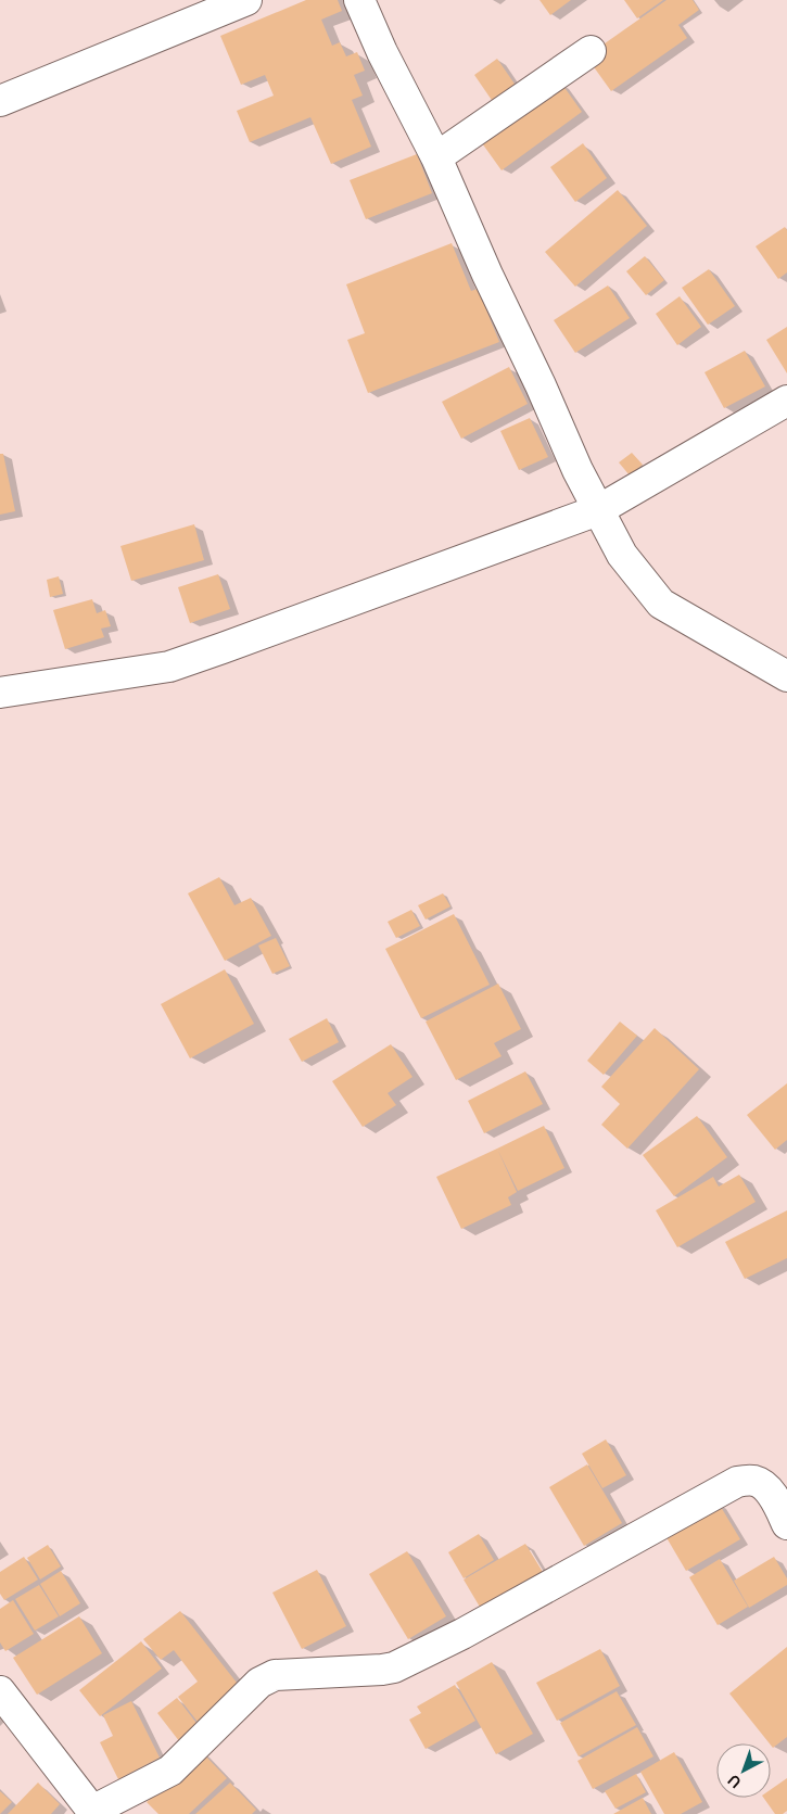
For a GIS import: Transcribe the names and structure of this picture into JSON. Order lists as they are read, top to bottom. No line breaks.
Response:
{"north":"bottom left"}
